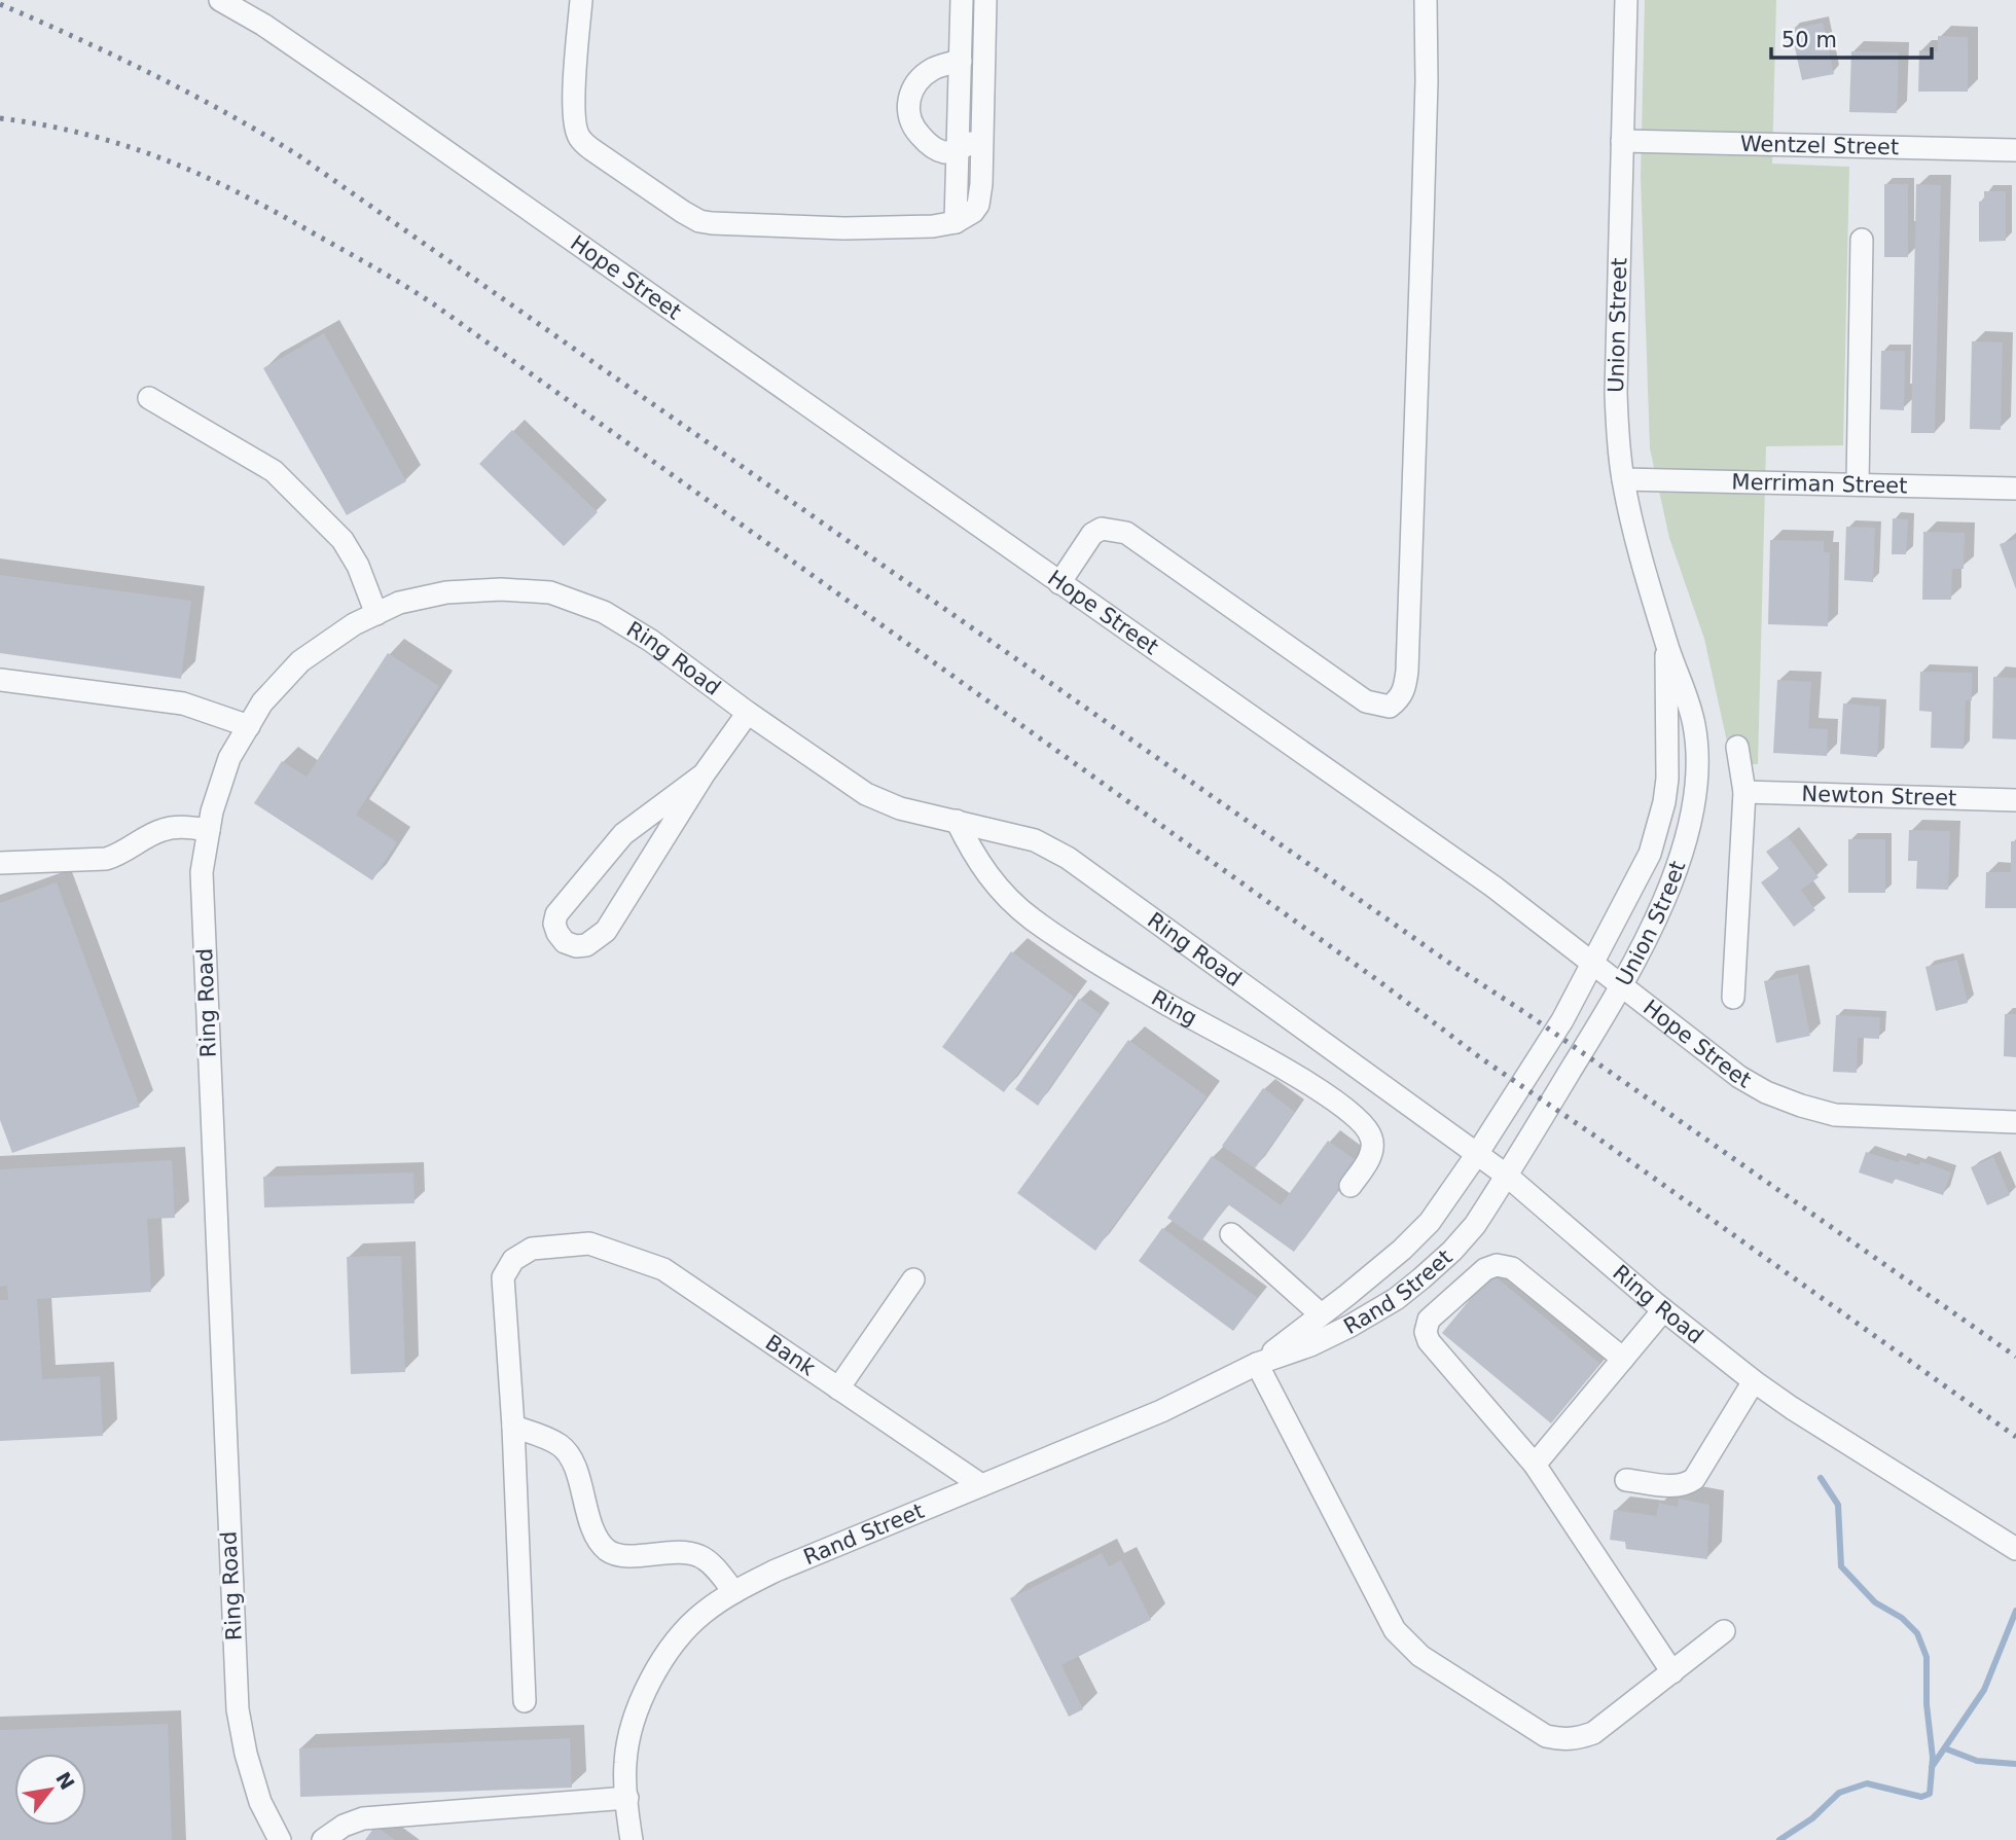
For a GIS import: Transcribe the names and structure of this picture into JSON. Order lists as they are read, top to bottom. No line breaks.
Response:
{"streets":{"street":["Wentzel Street","Hope Street","Union Street","Merriman Street","Ring Road","Newton Street","Ring","Rand Street","Bank"]},"crossings":[["Wentzel Street","Union Street"],["Hope Street","Union Street"],["Union Street","Merriman Street"],["Union Street","Ring Road"],["Union Street","Rand Street"],["Ring Road","Ring"],["Ring Road","Rand Street"],["Rand Street","Bank"]],"scale_bar":"50 m","north":"top right"}
